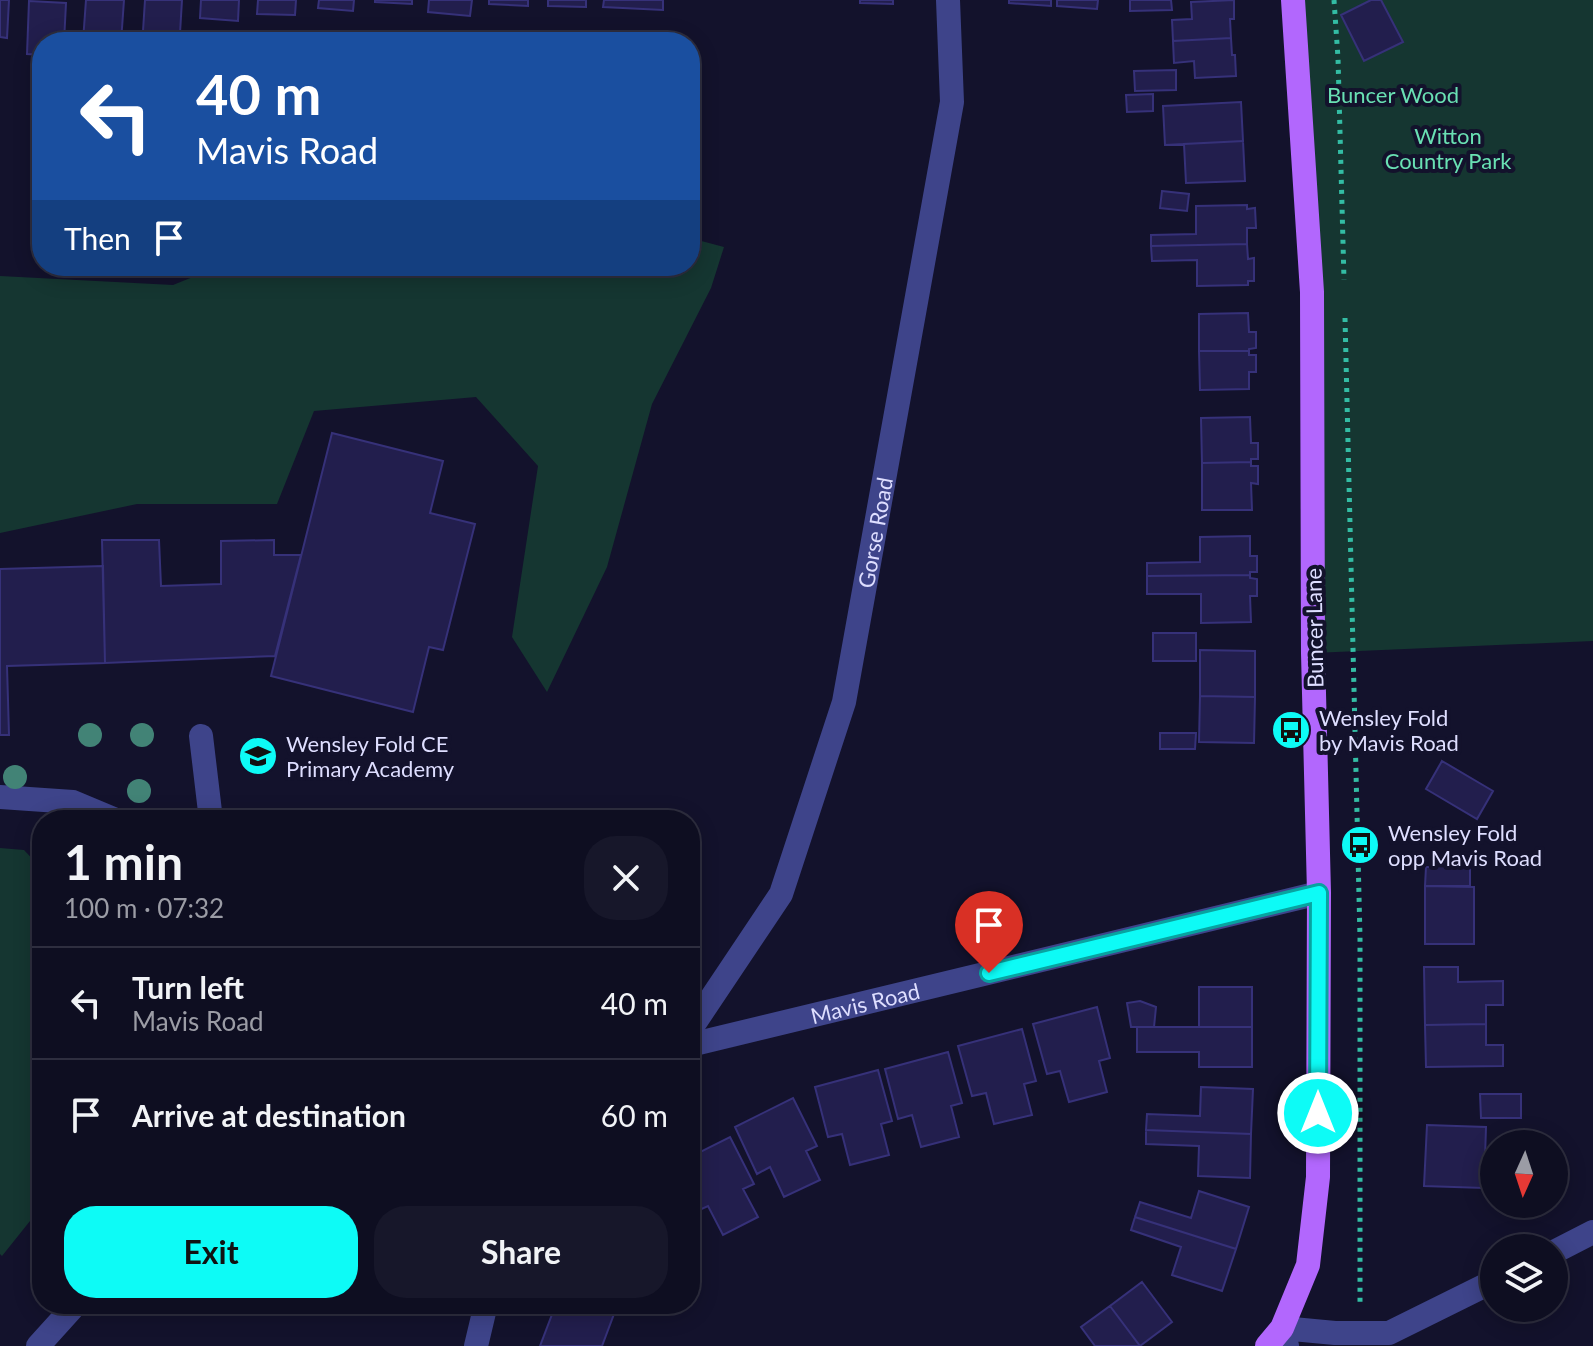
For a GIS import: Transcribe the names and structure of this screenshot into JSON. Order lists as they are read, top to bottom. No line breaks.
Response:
{"streets":{"main road":["Buncer Lane"],"street":["Gorse Road","Mavis Road"]},"crossings":[["Buncer Lane","Mavis Road"]],"parks":["Buncer Wood","Witton Country Park"],"places":{"bus stop":["Wensley Fold by Mavis Road","Wensley Fold opp Mavis Road"],"school or university":["Wensley Fold CE Primary Academy"]},"north":"bottom","page":{"turn":["40 m","Mavis Road"],"then":"Then","heading":["1 min","100 m · 07:32"],"list":[{"name":"Turn left","note":"Mavis Road","value":"40 m"},{"name":"Arrive at destination","value":"60 m"}],"buttons":["Exit","Share"]}}
